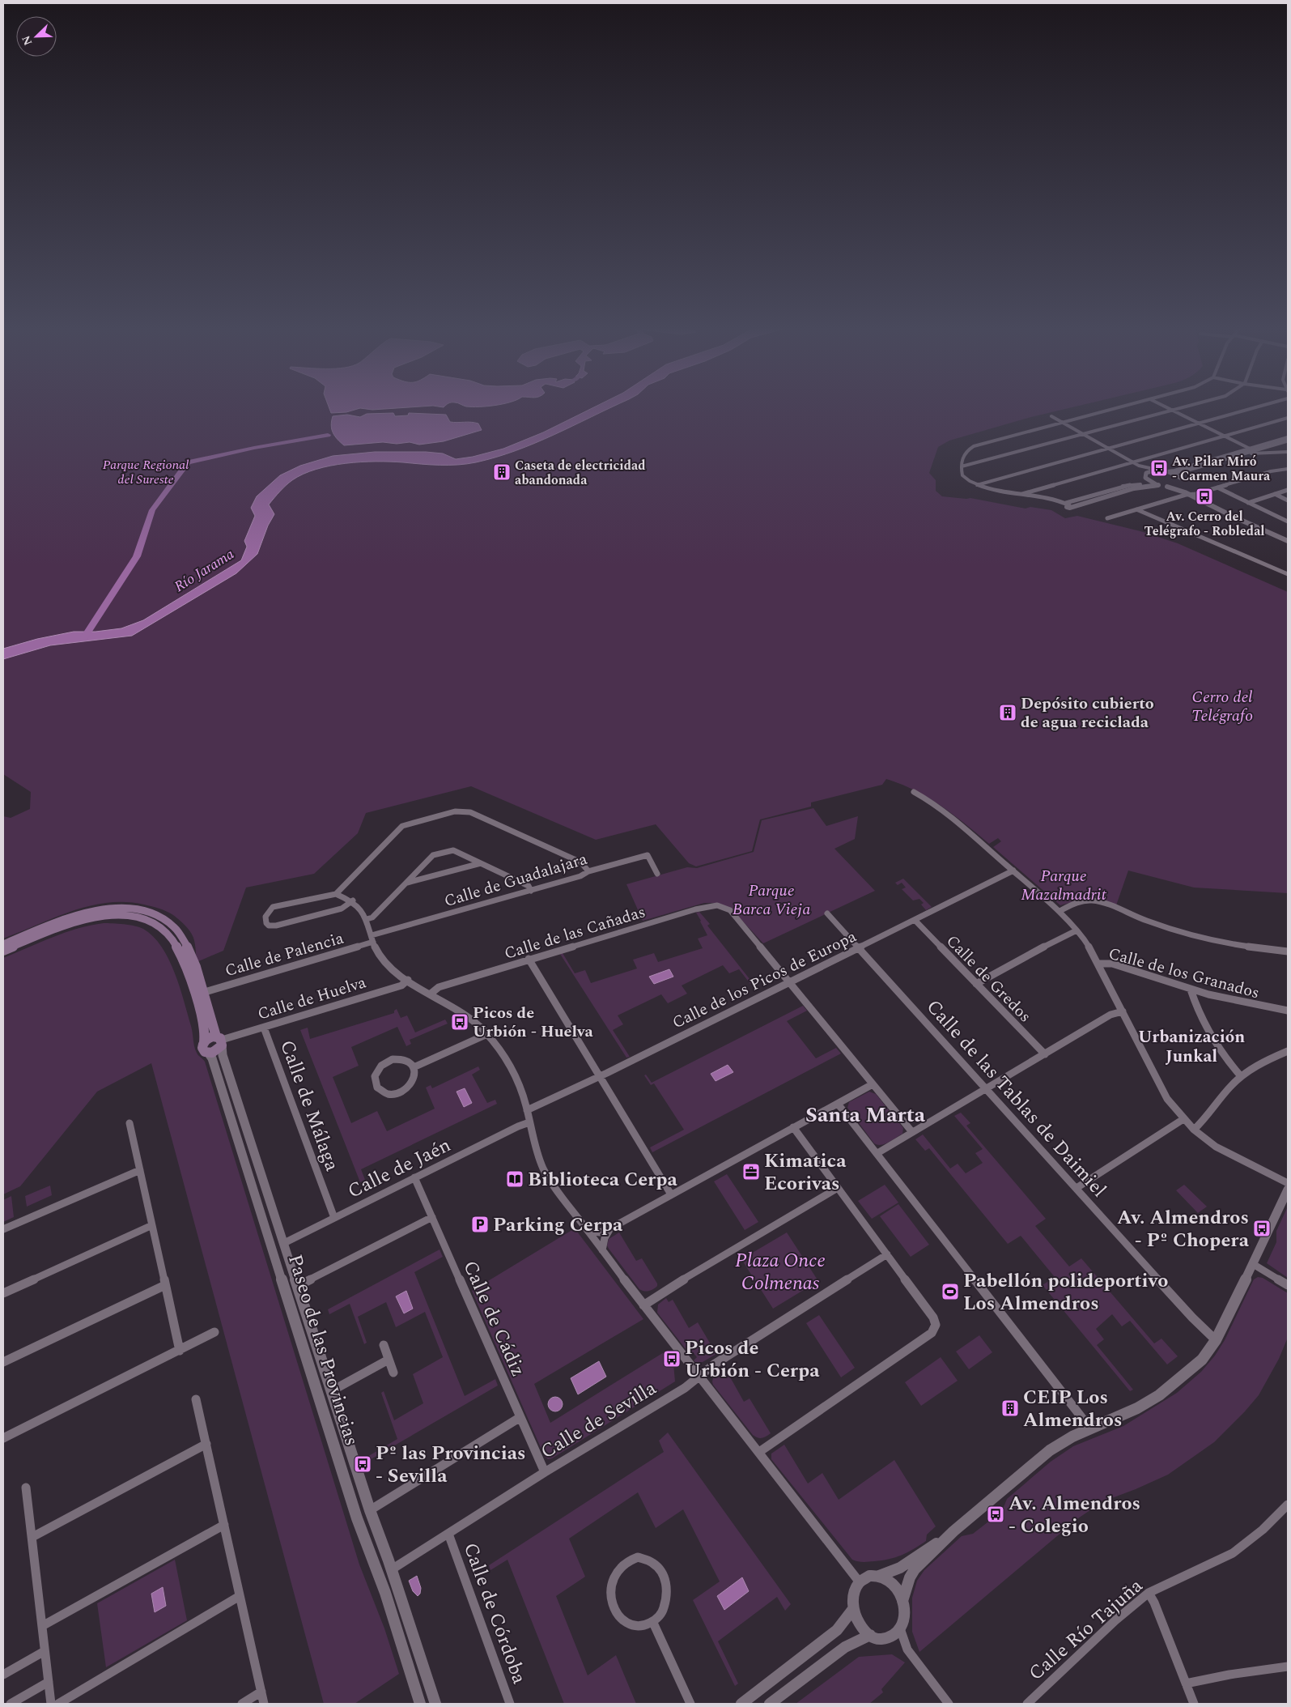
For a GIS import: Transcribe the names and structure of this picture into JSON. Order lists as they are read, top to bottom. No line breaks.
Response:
{"streets":{"main road":["Paseo de las Provincias"],"street":["Calle de Guadalajara","Calle de las Cañadas","Calle de Palencia","Calle de los Granados","Calle de Gredos","Calle de los Picos de Europa","Calle de Huelva","Calle de las Tablas de Daimiel","Calle de Málaga","Calle de Jaén","Calle de Cádiz","Calle de Sevilla","Calle de Córdoba","Calle Río Tajuña"]},"crossings":[["Calle de las Cañadas","Calle de los Picos de Europa"],["Calle de Palencia","Paseo de las Provincias"],["Calle de Gredos","Calle de los Picos de Europa"],["Calle de los Picos de Europa","Calle de las Tablas de Daimiel"],["Calle de Huelva","Calle de Málaga"],["Calle de Huelva","Paseo de las Provincias"],["Calle de Málaga","Calle de Jaén"],["Calle de Jaén","Calle de Cádiz"],["Calle de Jaén","Paseo de las Provincias"],["Calle de Cádiz","Calle de Sevilla"],["Paseo de las Provincias","Calle de Sevilla"],["Calle de Sevilla","Calle de Córdoba"]],"districts":["Urbanización Junkal","Santa Marta"],"water":["Río Jarama"],"parks":["Parque Regional del Sureste","Cerro del Telégrafo","Parque Mazalmadrit","Parque Barca Vieja","Plaza Once Colmenas"],"places":{"bus stop":["Av. Pilar Miró - Carmen Maura","Av. Cerro del Telégrafo - Robledal","Picos de Urbión - Huelva","Av. Almendros - Pº Chopera","Picos de Urbión - Cerpa","Pº las Provincias - Sevilla","Av. Almendros - Colegio"],"building":["Caseta de electricidad abandonada","Depósito cubierto de agua reciclada","CEIP Los Almendros"],"office":["Kimatica Ecorivas"],"library":["Biblioteca Cerpa"],"parking":["Parking Cerpa"],"sports":["Pabellón polideportivo Los Almendros"]},"north":"bottom left"}
